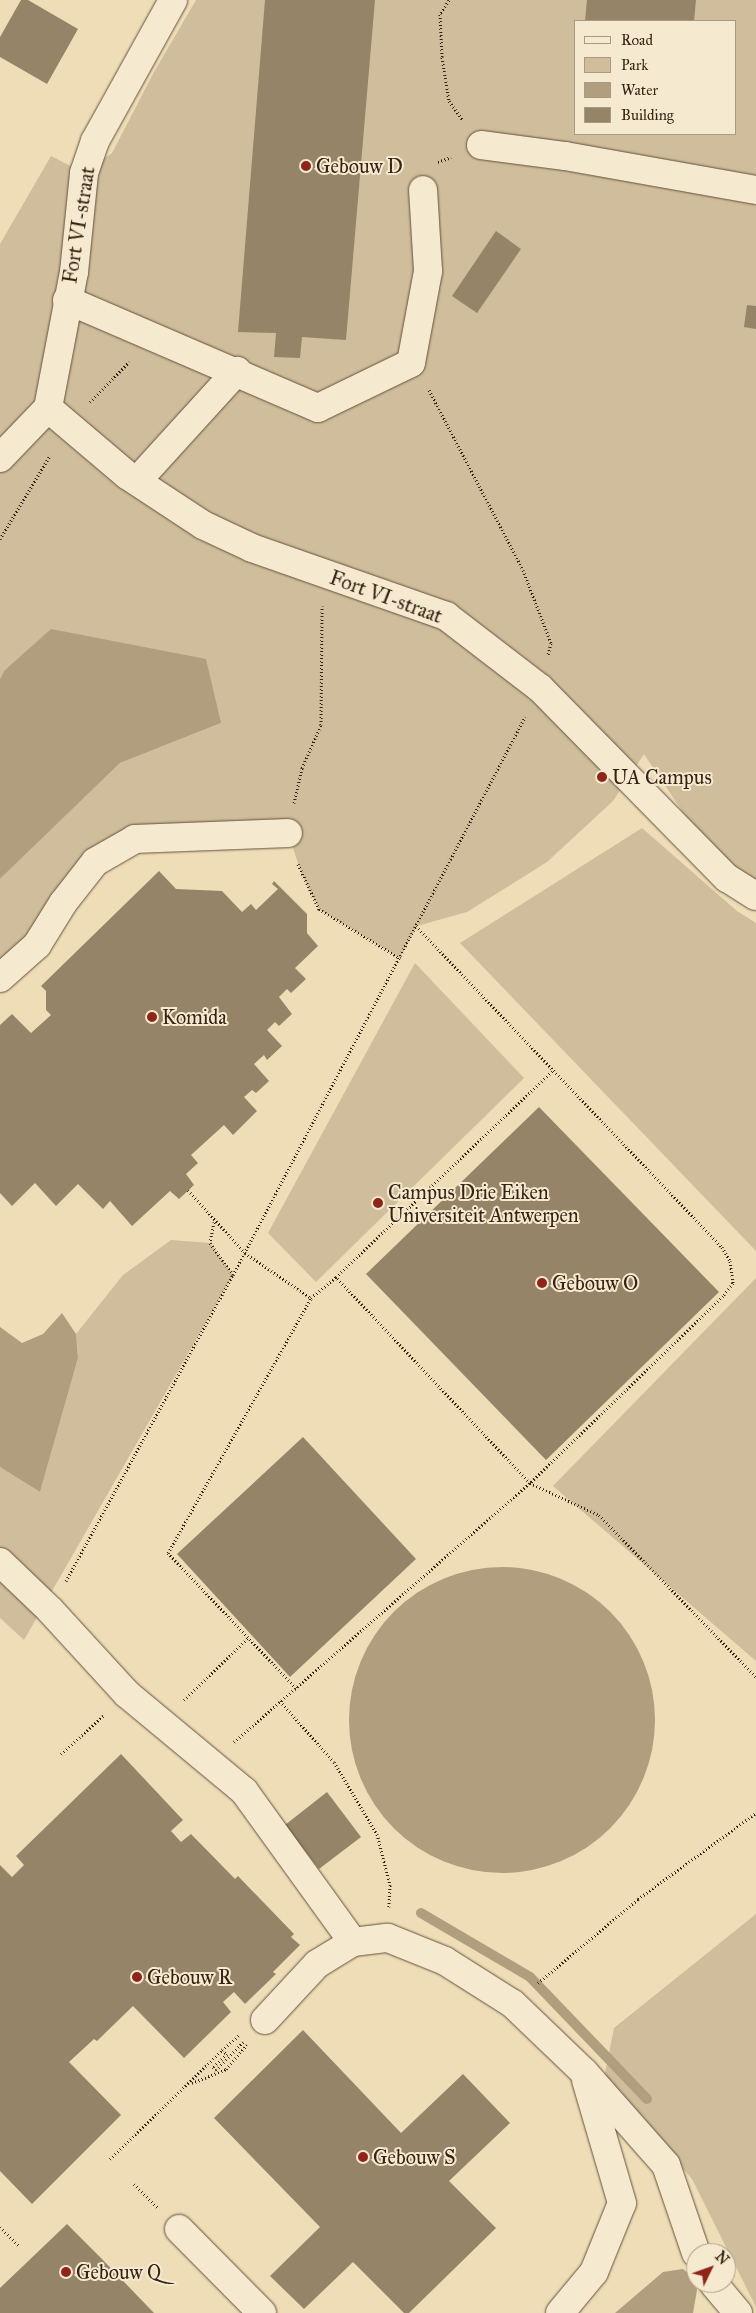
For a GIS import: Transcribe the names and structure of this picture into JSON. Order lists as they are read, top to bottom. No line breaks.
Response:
{"streets":{"street":["Fort VI-straat"]},"places":["Gebouw D","UA Campus","Komida","Campus Drie Eiken Universiteit Antwerpen","Gebouw O","Gebouw R","Gebouw S","Gebouw Q"],"legend":["Road","Park","Water","Building"],"north":"top right"}
